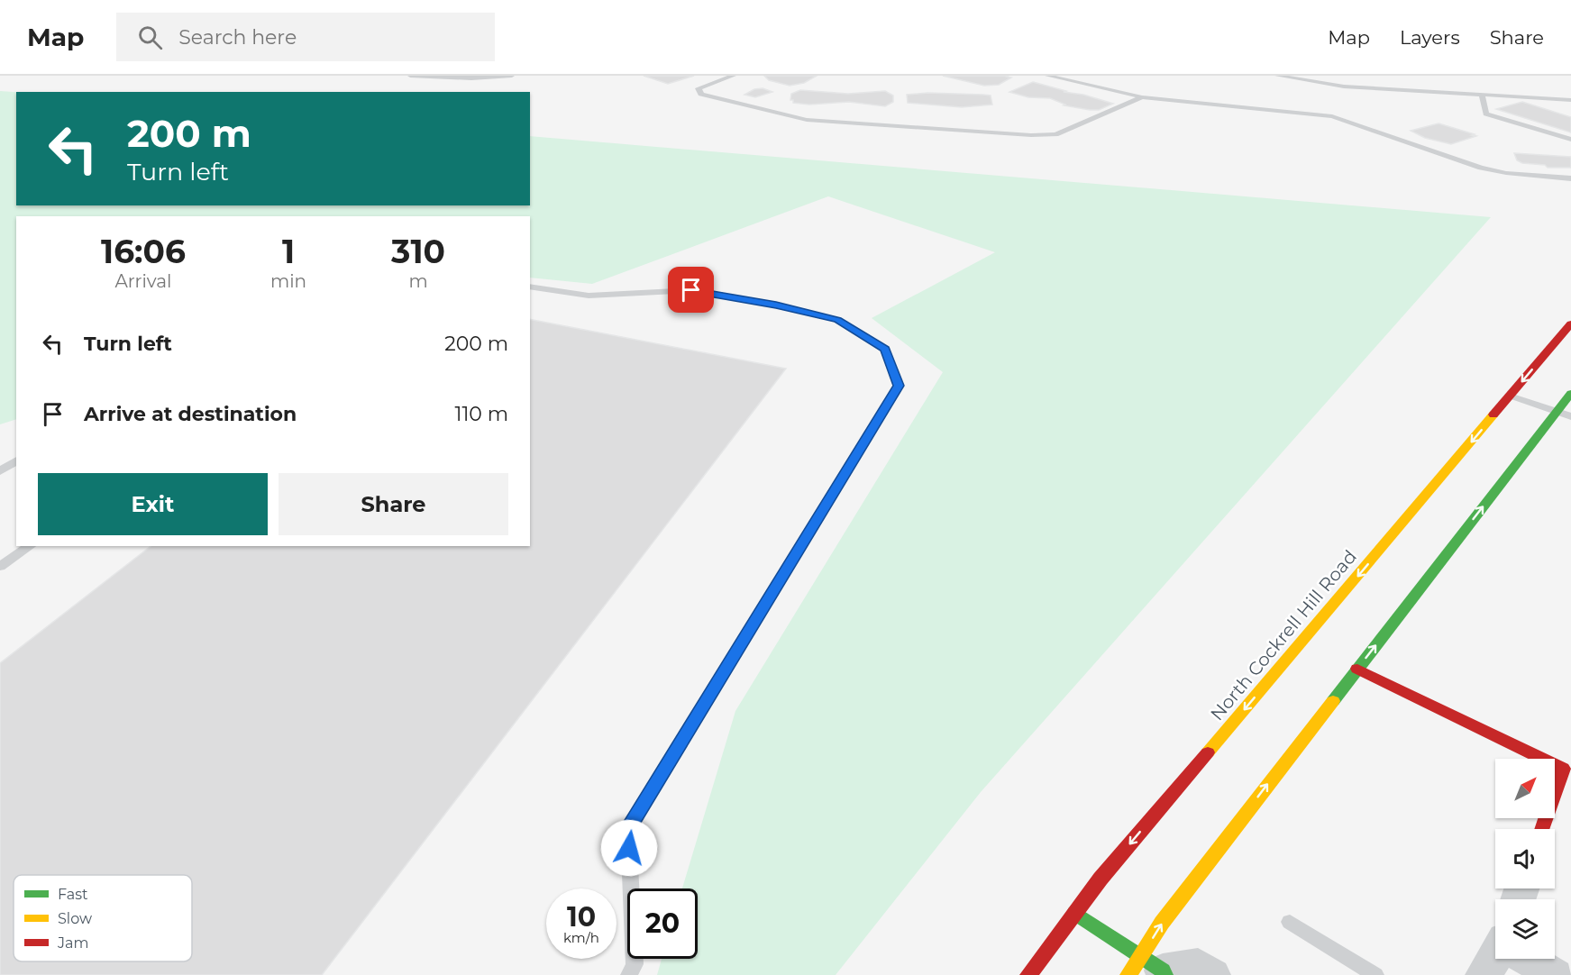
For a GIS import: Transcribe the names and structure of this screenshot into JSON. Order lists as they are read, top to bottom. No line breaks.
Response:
{"streets":{"main road":["North Cockrell Hill Road"]},"legend":["Fast","Slow","Jam"],"north":"top right","page":{"header":"Map","search":"Search here","nav":["Map","Layers","Share"],"turn":["200 m","Turn left"],"eta":["16:06","Arrival","1","min","310","m"],"list":[{"name":"Turn left","value":"200 m"},{"name":"Arrive at destination","value":"110 m"}],"buttons":["Exit","Share"],"speed":"10 km/h","limit":"20"}}
